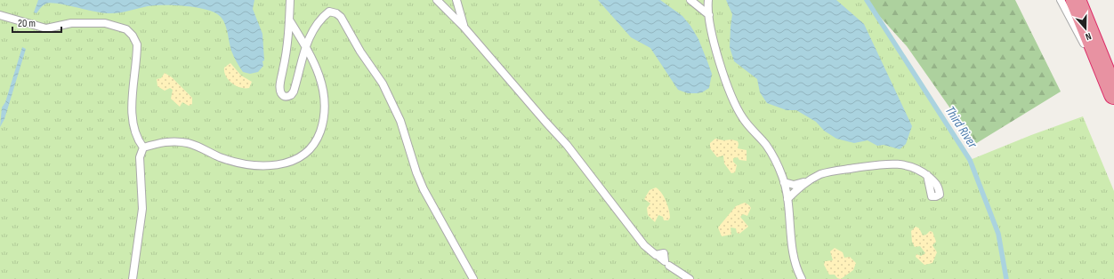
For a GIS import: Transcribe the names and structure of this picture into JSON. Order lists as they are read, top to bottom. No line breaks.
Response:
{"water":["Third River"],"scale_bar":"20 m","north":"bottom"}
